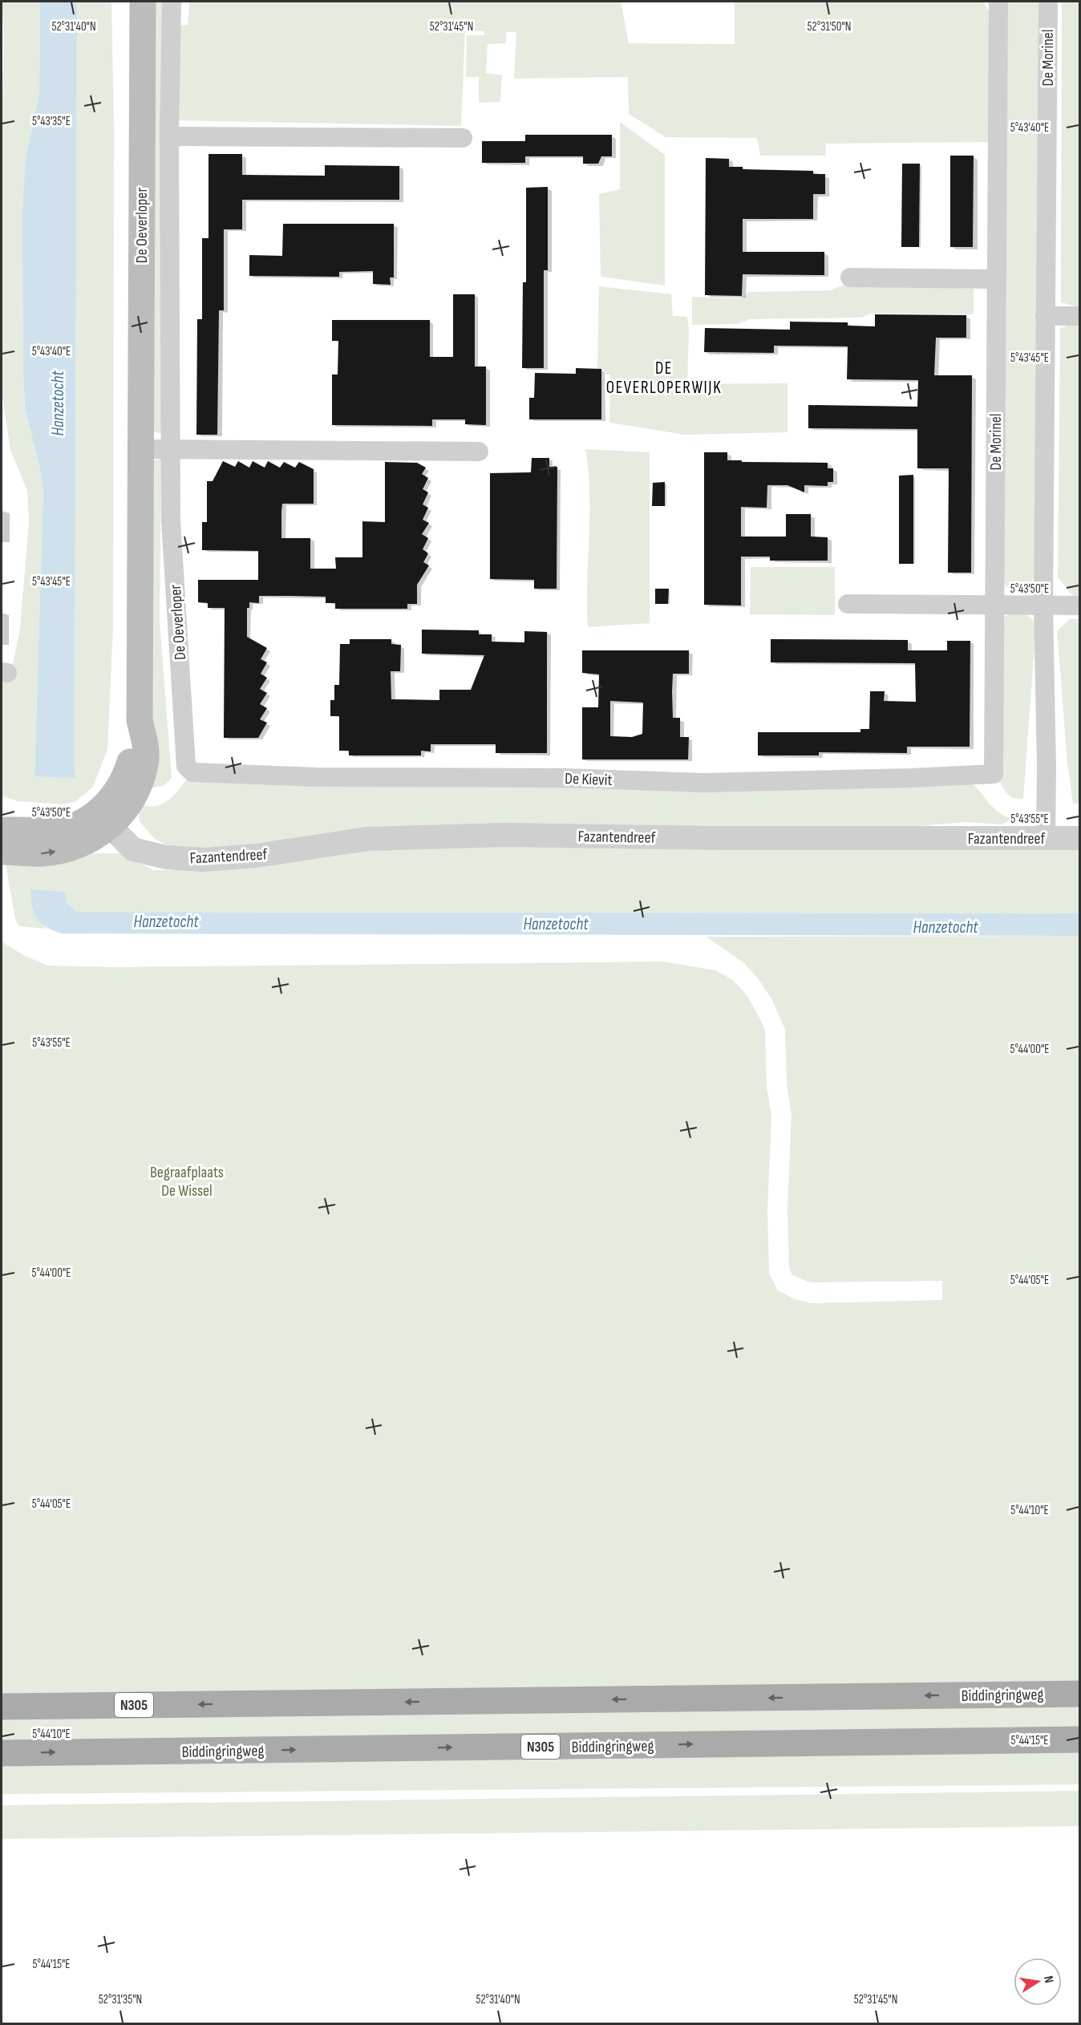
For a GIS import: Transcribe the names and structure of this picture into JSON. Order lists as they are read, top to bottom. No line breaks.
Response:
{"streets":{"main road":["De Oeverloper","Biddingringweg","N305"],"street":["De Morinel","De Kievit","Fazantendreef"]},"crossings":[["De Morinel","De Kievit"],["De Morinel","Fazantendreef"],["De Oeverloper","De Kievit"],["De Oeverloper","Fazantendreef"]],"districts":["DE OEVERLOPERWIJK"],"water":["Hanzetocht"],"parks":["Begraafplaats De Wissel"],"north":"right","coordinates":["52°31'40\"N","52°31'45\"N","52°31'50\"N","5°43'35\"E","5°43'40\"E","5°43'45\"E","5°43'50\"E","5°43'55\"E","5°44'00\"E","5°44'05\"E","5°44'10\"E","5°44'15\"E","52°31'35\"N"]}
